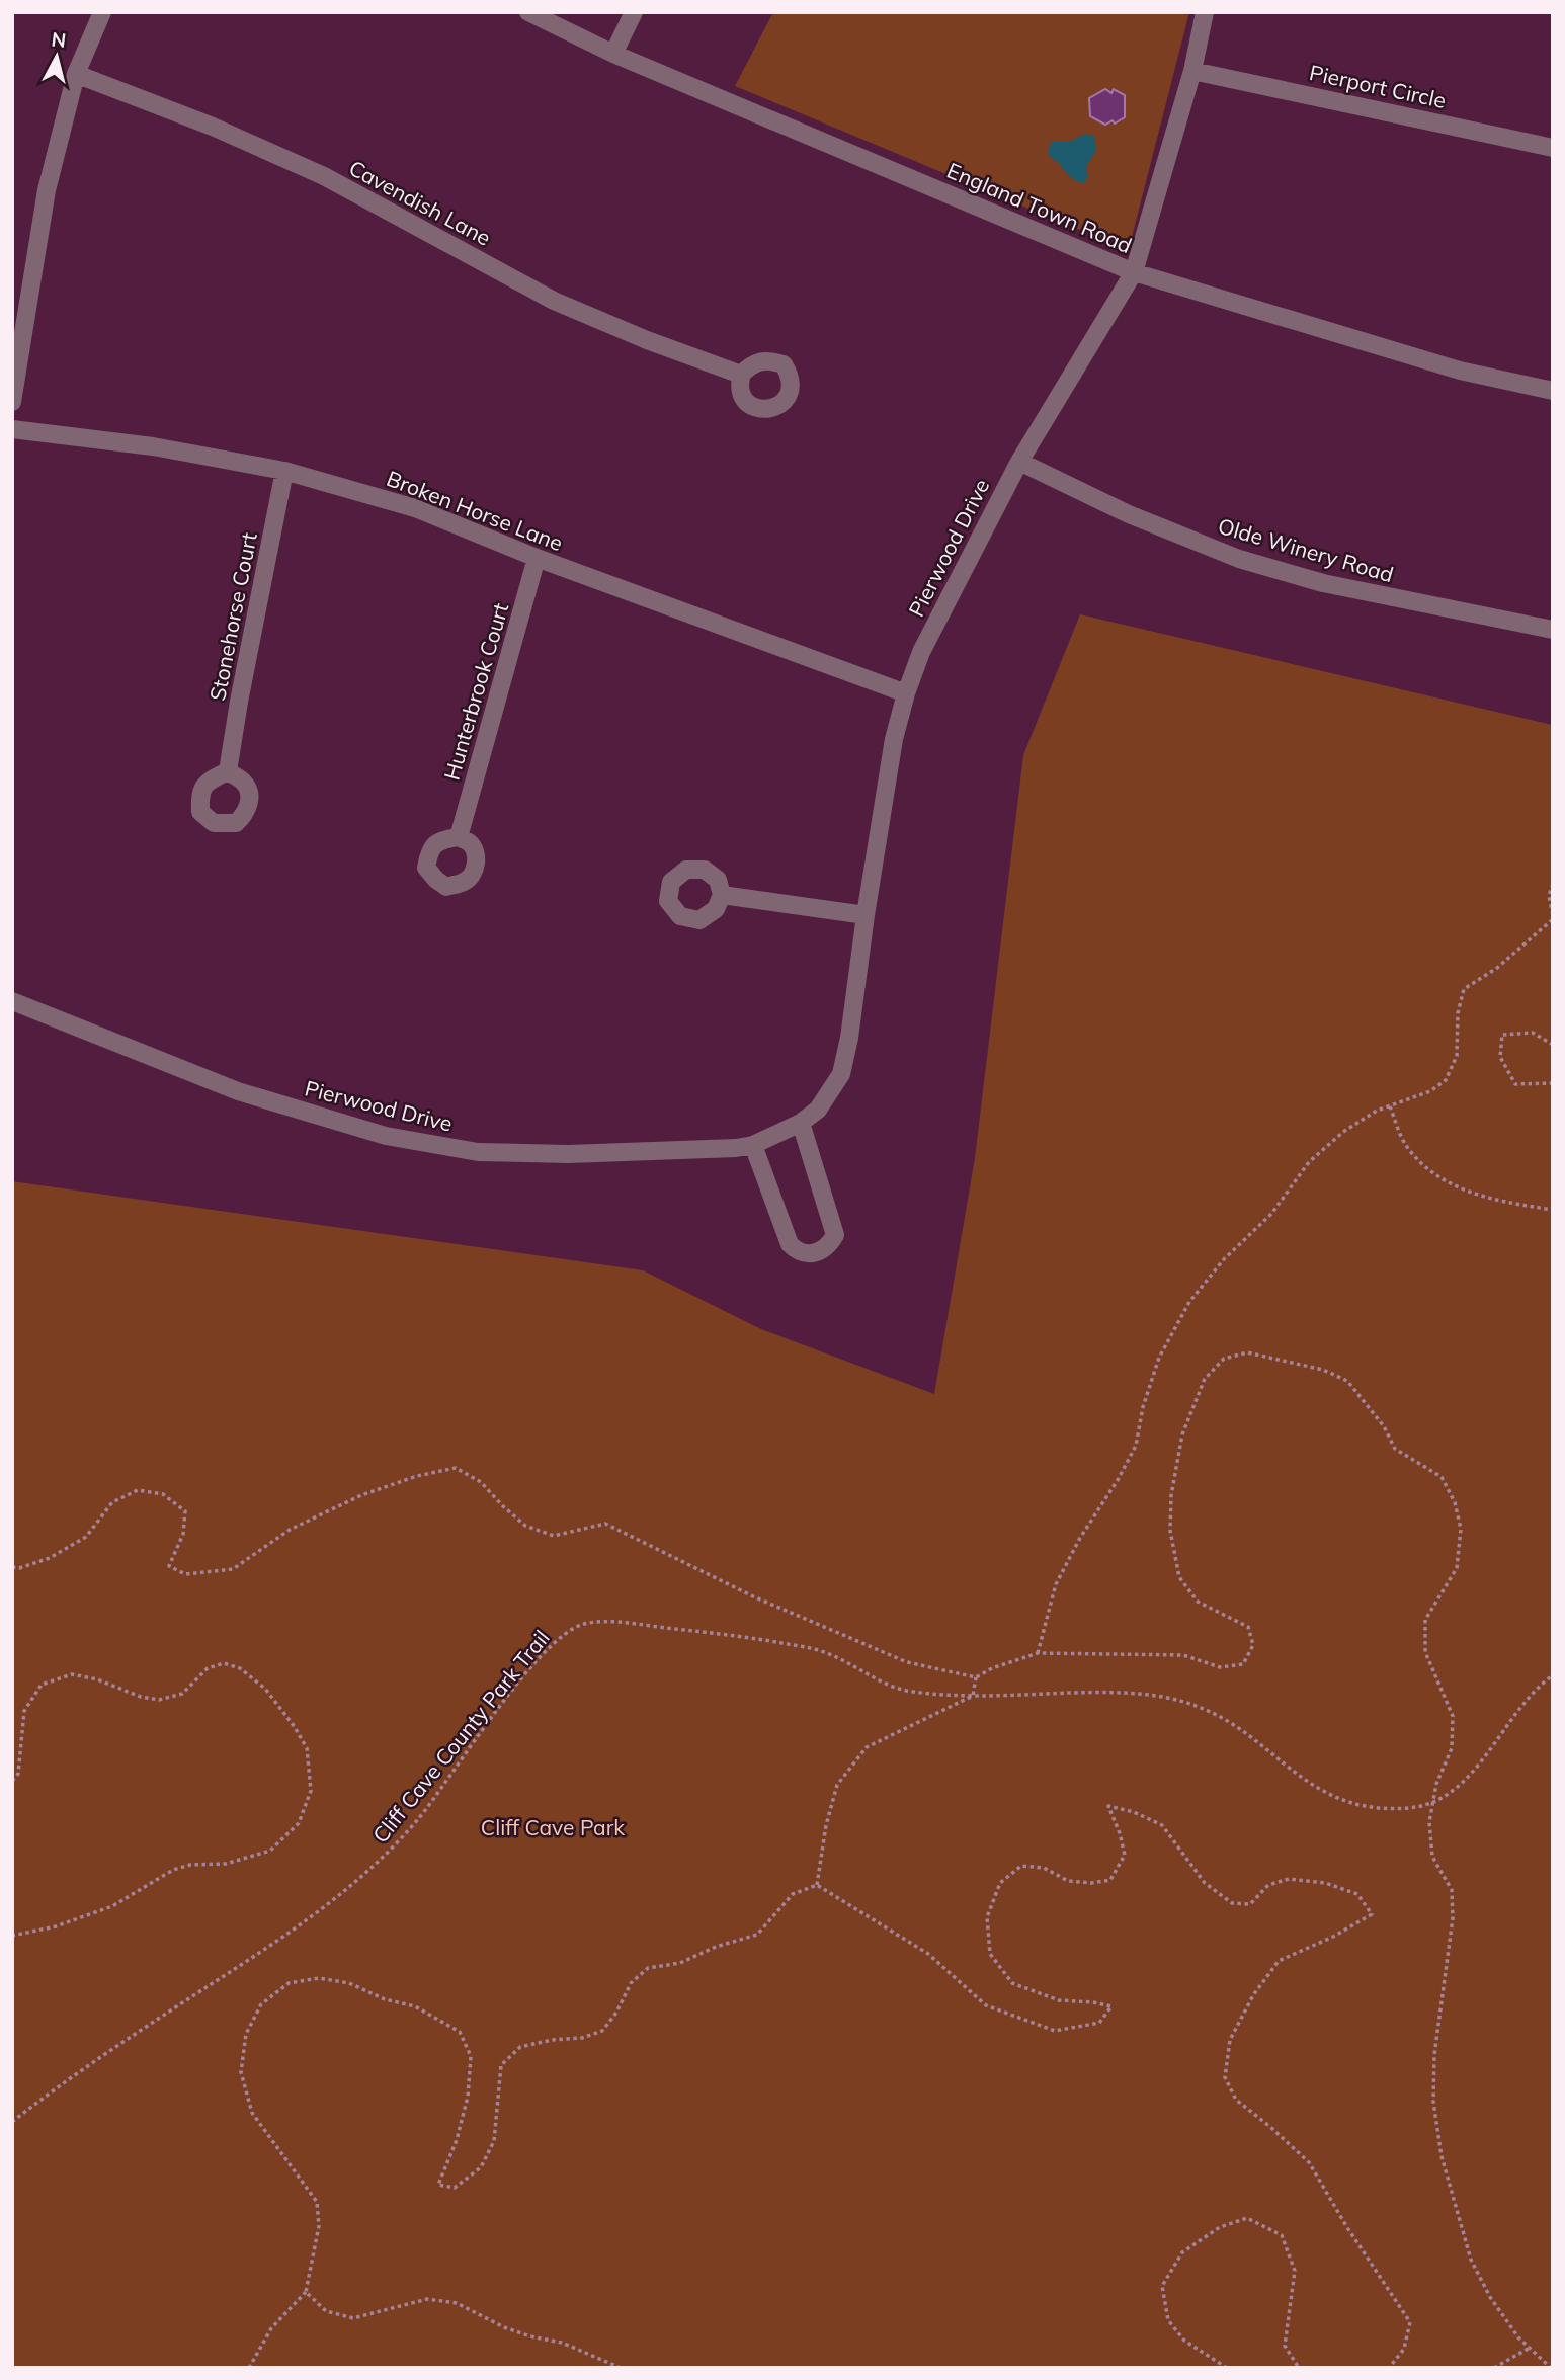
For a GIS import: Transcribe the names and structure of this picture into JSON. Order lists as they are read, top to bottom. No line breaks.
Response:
{"streets":{"street":["Pierport Circle","Cavendish Lane","England Town Road","Broken Horse Lane","Pierwood Drive","Olde Winery Road","Stonehorse Court","Hunterbrook Court"],"path":["Cliff Cave County Park Trail"]},"crossings":[["Pierport Circle","Pierwood Drive"],["England Town Road","Pierwood Drive"],["Broken Horse Lane","Pierwood Drive"],["Broken Horse Lane","Stonehorse Court"],["Broken Horse Lane","Hunterbrook Court"],["Pierwood Drive","Olde Winery Road"]],"parks":["Cliff Cave Park"],"north":"top"}
